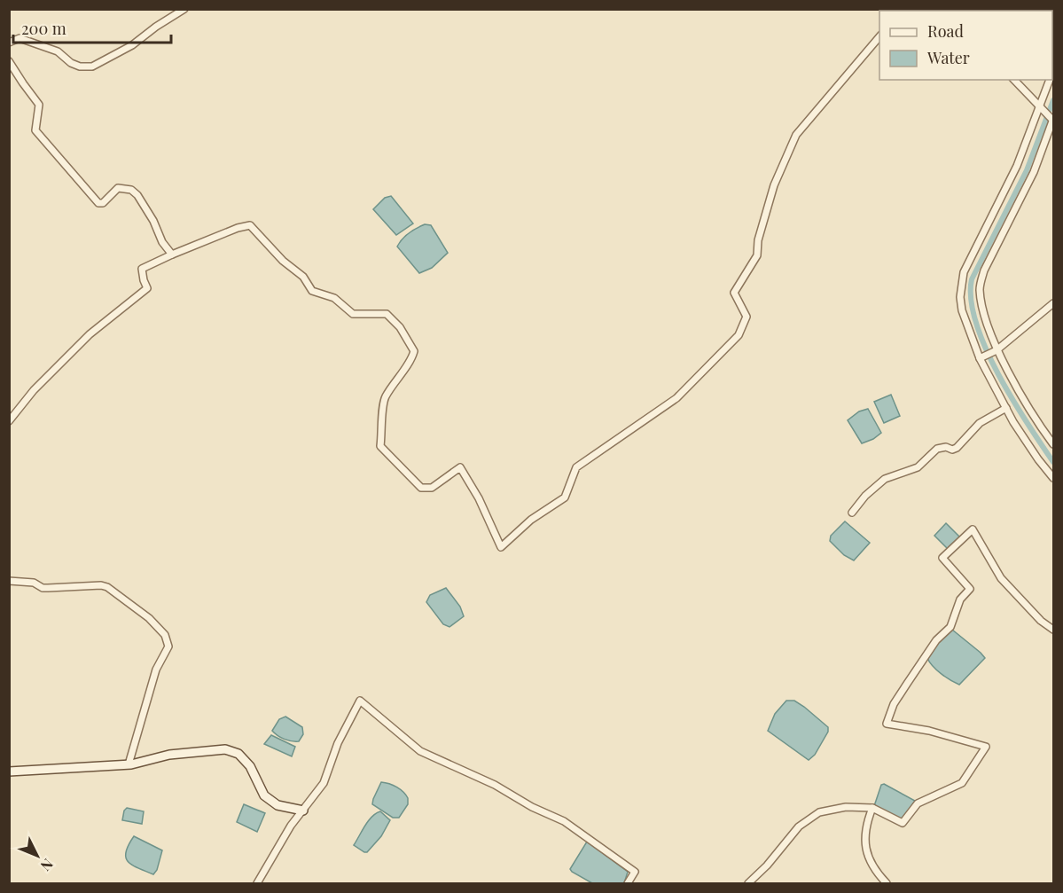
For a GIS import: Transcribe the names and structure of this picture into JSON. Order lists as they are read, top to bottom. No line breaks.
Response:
{"legend":["Road","Water"],"scale_bar":"200 m","north":"bottom right"}
